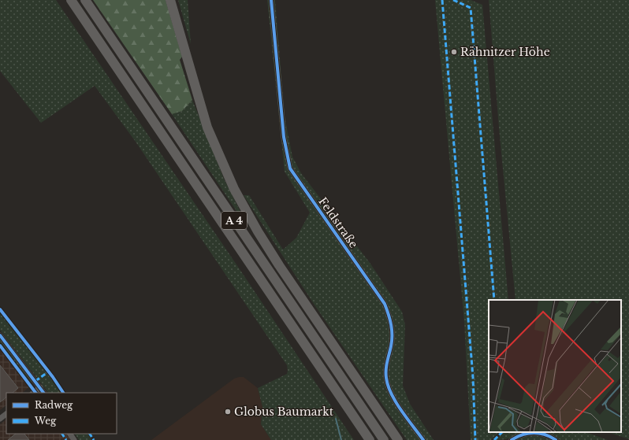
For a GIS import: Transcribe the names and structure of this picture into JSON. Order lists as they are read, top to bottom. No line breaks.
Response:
{"streets":{"highway":["A 4"],"street":["Feldstraße"]},"places":["Rähnitzer Höhe","Globus Baumarkt"],"legend":["Radweg","Weg"]}
